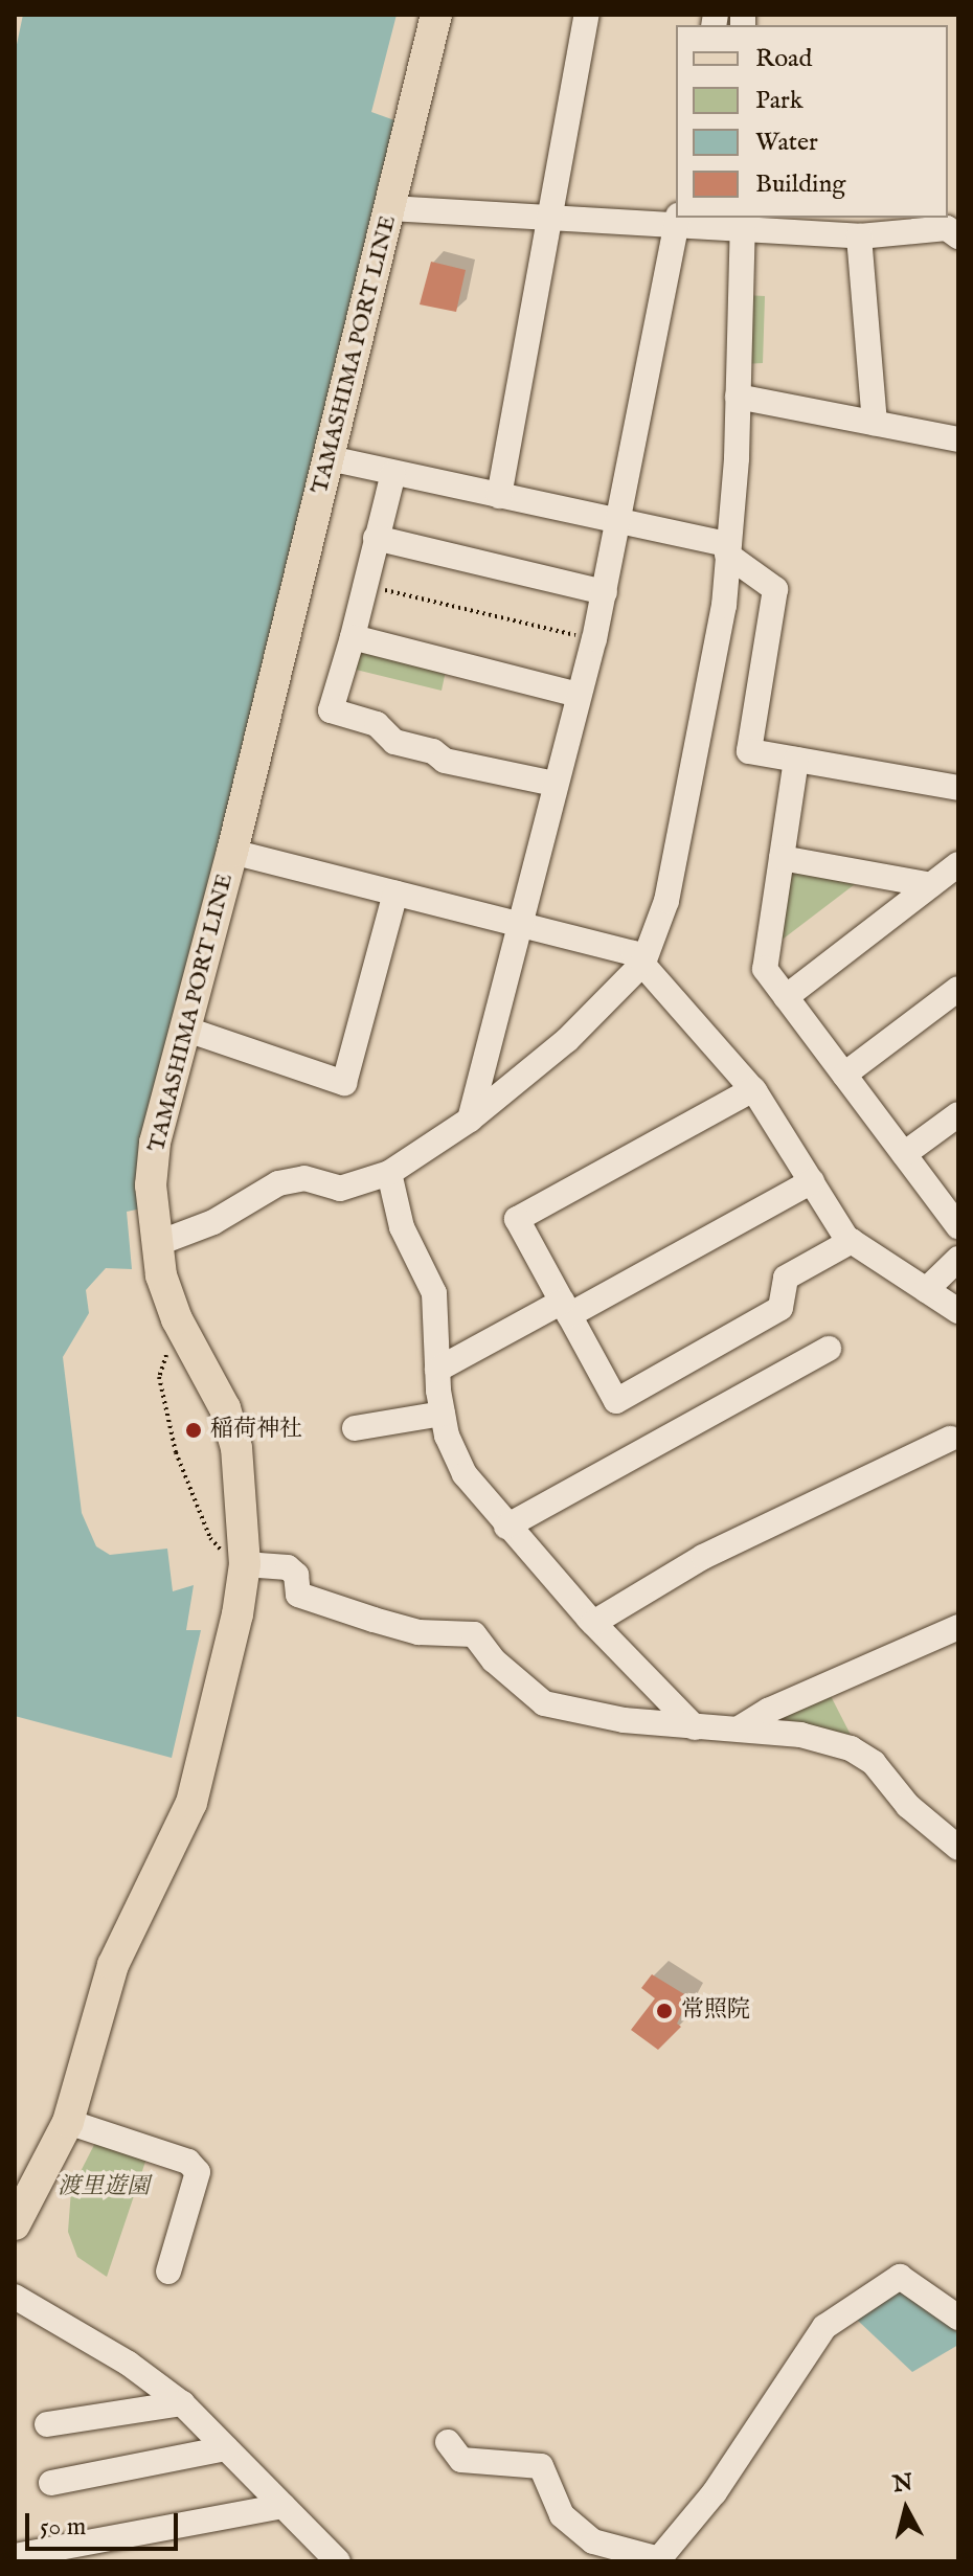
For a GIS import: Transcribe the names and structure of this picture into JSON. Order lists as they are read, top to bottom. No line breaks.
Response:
{"streets":{"main road":["TAMASHIMA PORT LINE"]},"parks":["渡里遊園"],"places":["稲荷神社","常照院"],"legend":["Road","Park","Water","Building"],"scale_bar":"50 m","north":"top"}
